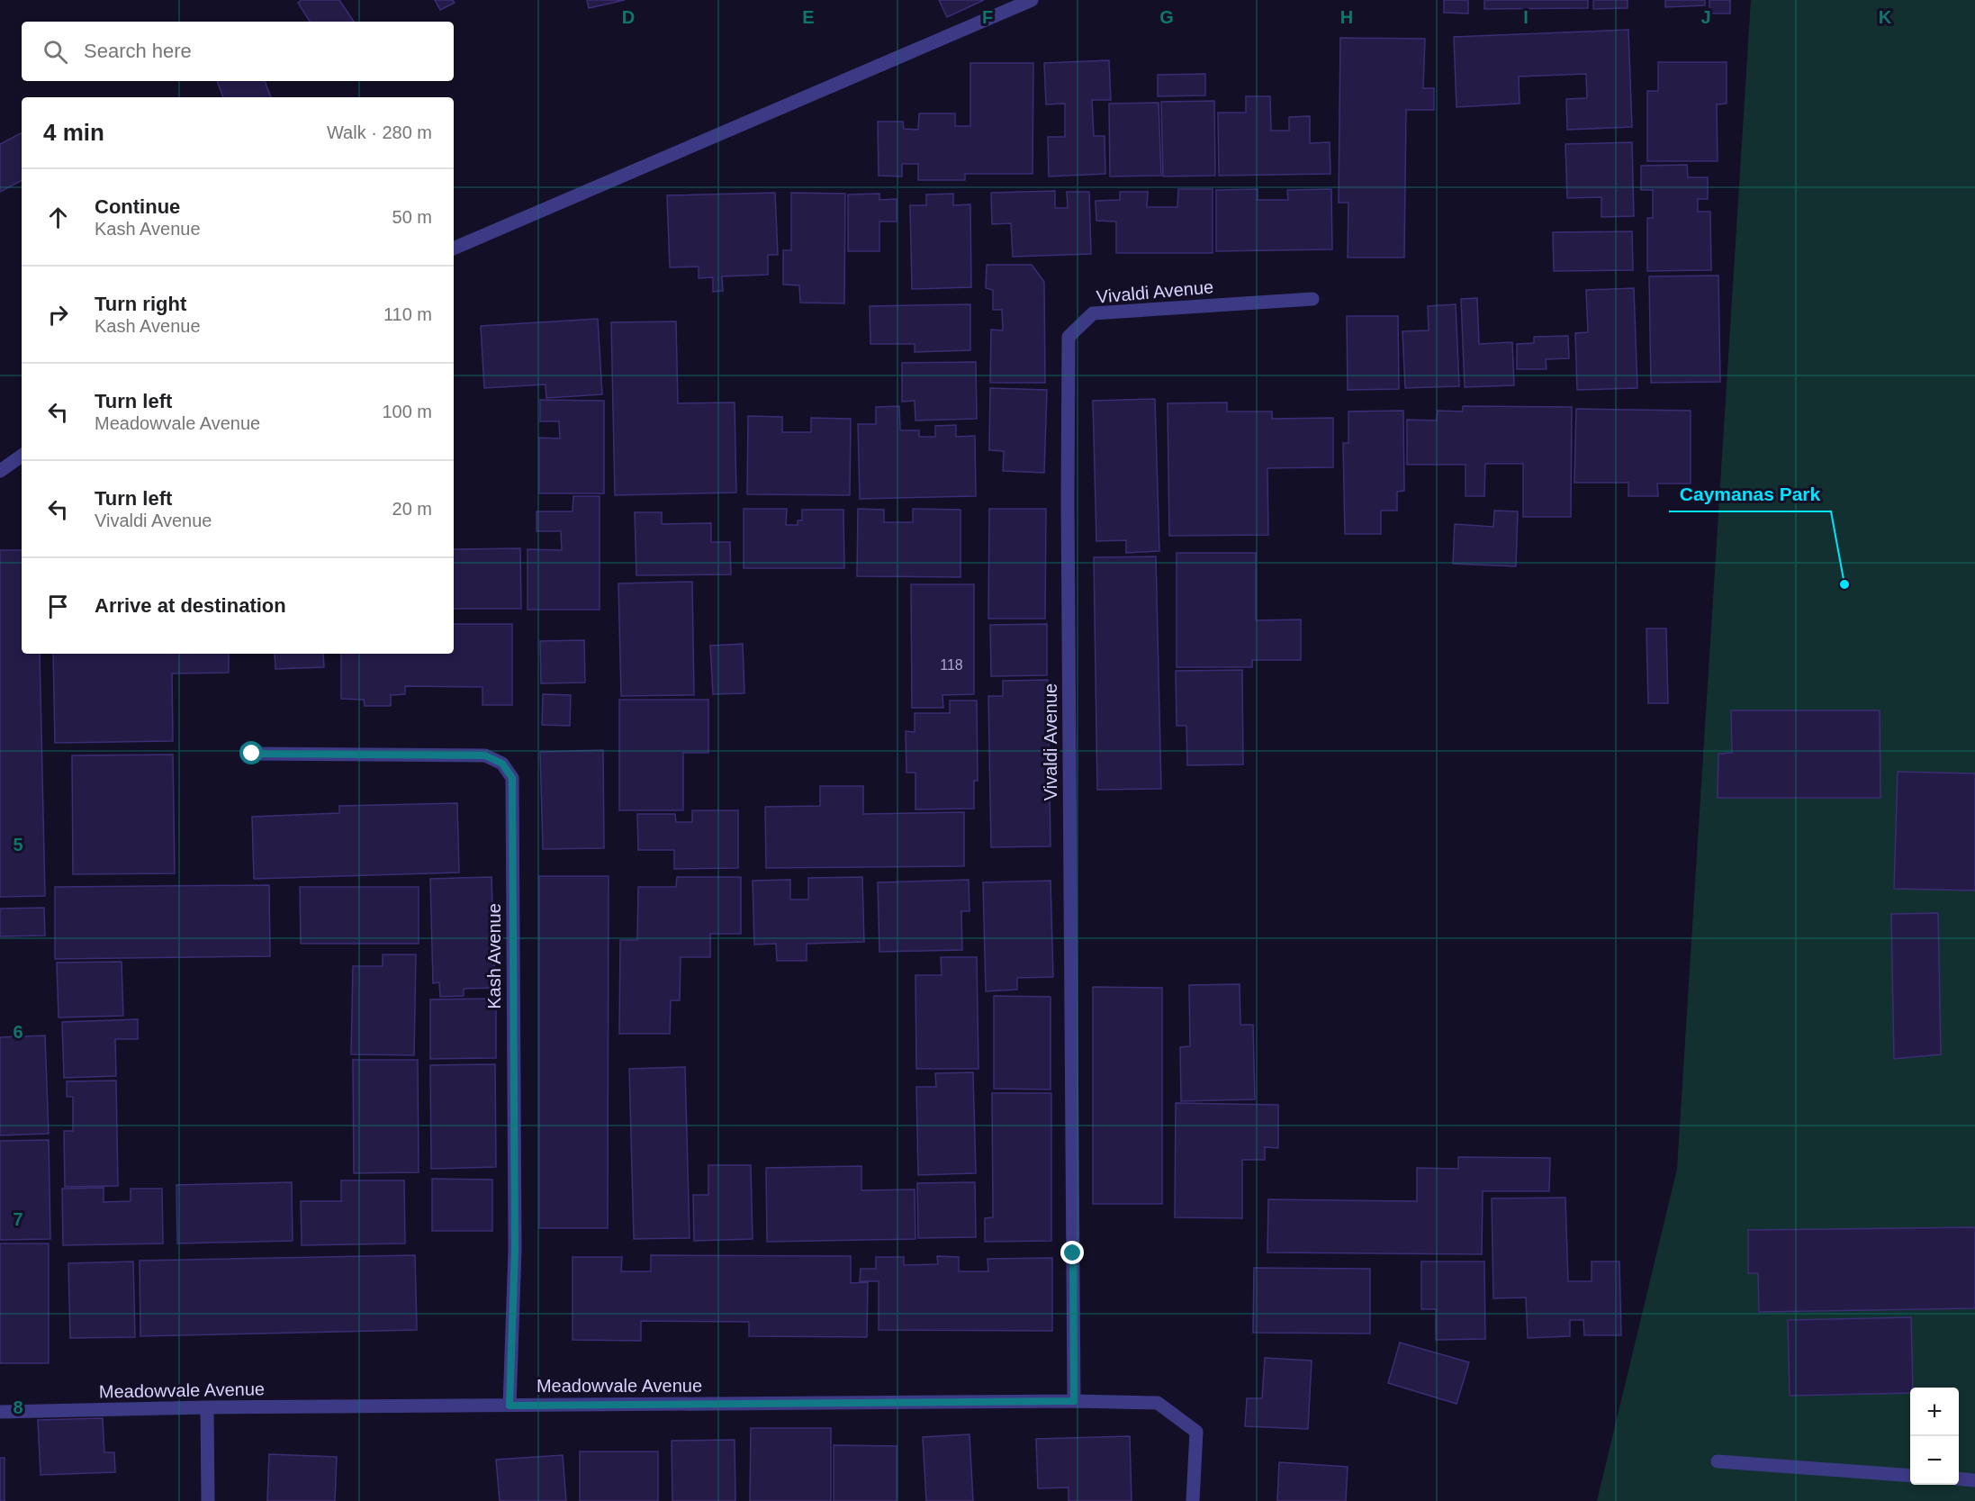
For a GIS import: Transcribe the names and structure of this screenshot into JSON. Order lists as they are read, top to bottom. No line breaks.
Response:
{"streets":{"street":["Vivaldi Avenue","Kash Avenue","Meadowvale Avenue"]},"crossings":[["Vivaldi Avenue","Meadowvale Avenue"],["Kash Avenue","Meadowvale Avenue"]],"places":["Caymanas Park"],"house_numbers":["118"],"page":{"search":"Search here","heading":["4 min","Walk · 280 m"],"list":[["Continue","Kash Avenue","50 m"],["Turn right","Kash Avenue","110 m"],["Turn left","Meadowvale Avenue","100 m"],["Turn left","Vivaldi Avenue","20 m"],"Arrive at destination"],"map_buttons":["+","−"]},"grid":{"columns":["D","E","F","G","H","I","J","K"],"rows":["5","6","7","8"]}}
